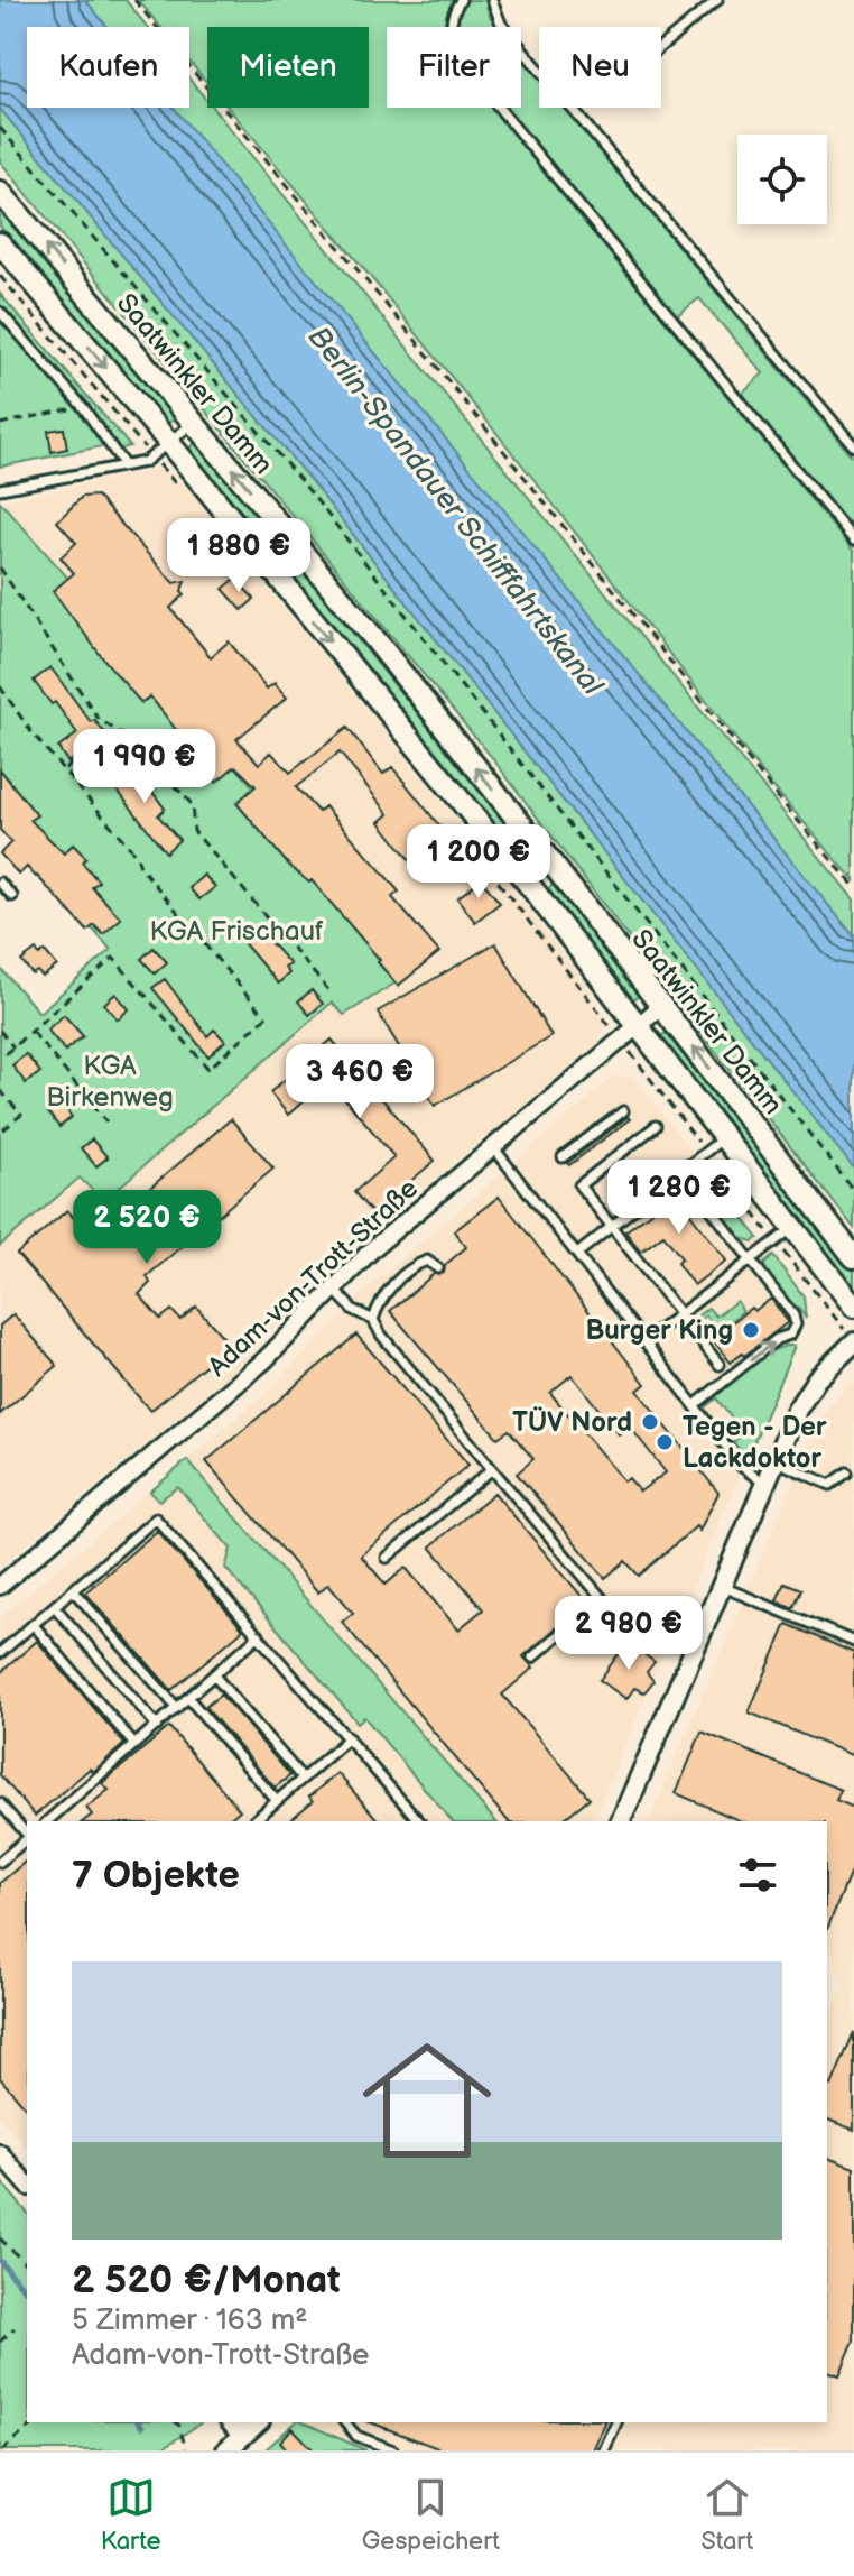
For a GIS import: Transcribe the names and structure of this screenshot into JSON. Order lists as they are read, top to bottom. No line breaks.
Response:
{"streets":{"main road":["Saatwinkler Damm"],"street":["Adam-von-Trott-Straße"]},"crossings":[["Saatwinkler Damm","Adam-von-Trott-Straße"]],"water":["Berlin-Spandauer Schifffahrtskanal"],"parks":["KGA Frischauf","KGA Birkenweg"],"places":["Burger King","TÜV Nord","Tegen - Der Lackdoktor"],"page":{"chip":["Kaufen","Mieten","Filter","Neu"],"price":["1 880 €","1 990 €","1 200 €","3 460 €","1 280 €","2 520 €","2 980 €"],"heading":"7 Objekte","list":[{"name":"2 520 €/Monat","note":"5 Zimmer · 163 m² · Adam-von-Trott-Straße"}],"tabs":["Karte","Gespeichert","Start"]}}
